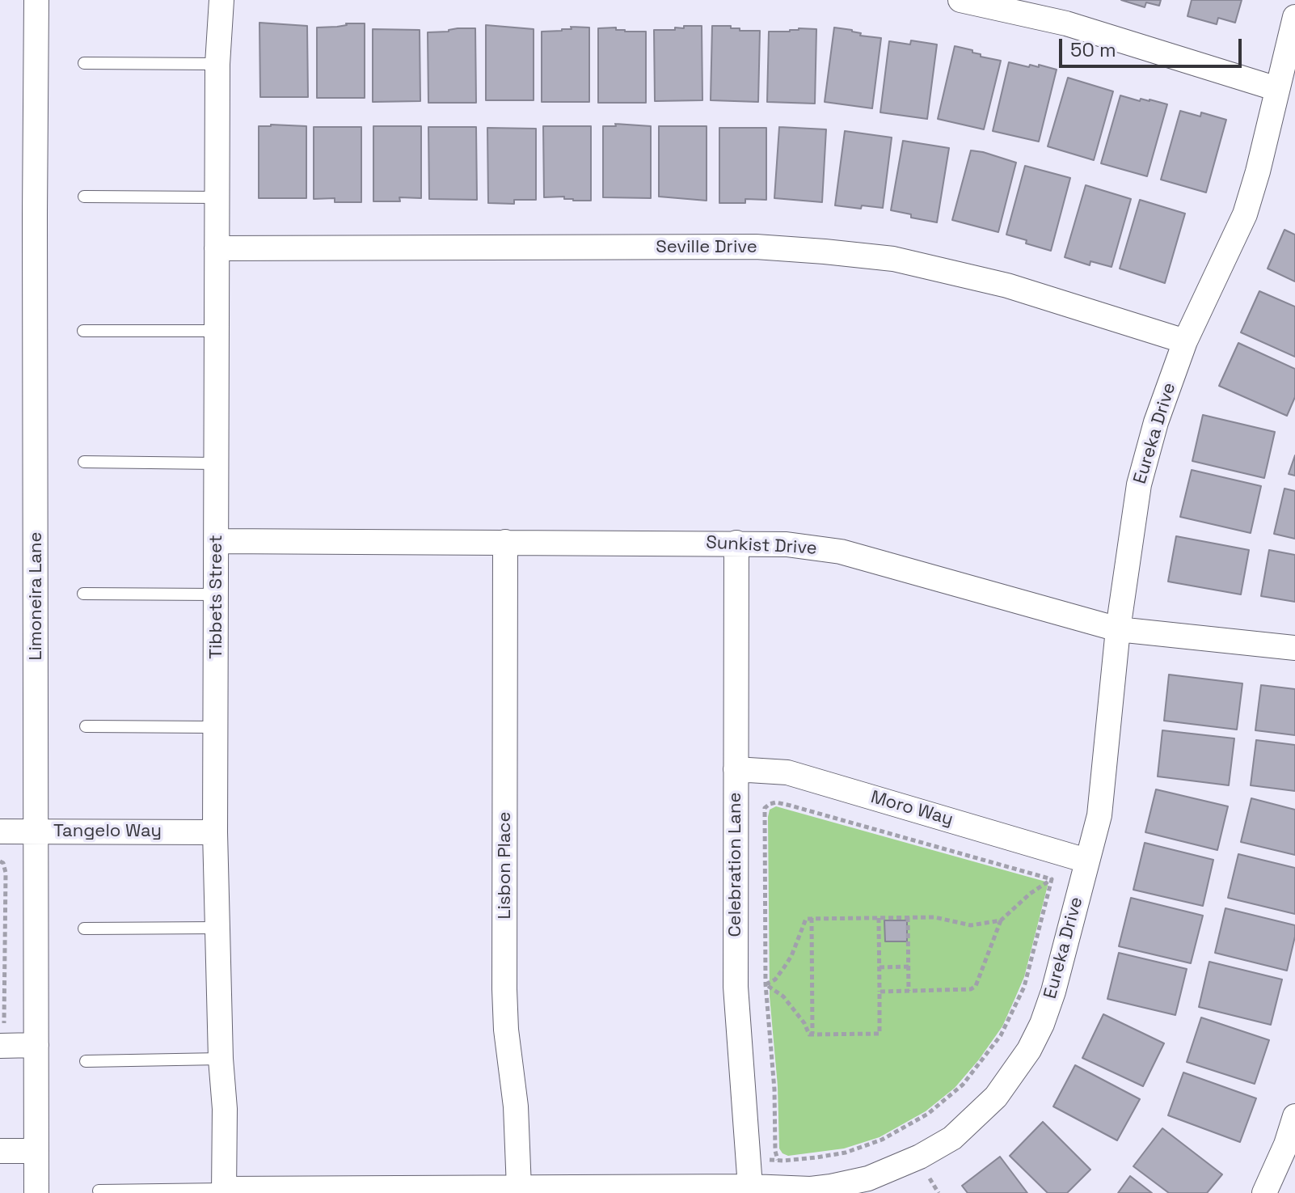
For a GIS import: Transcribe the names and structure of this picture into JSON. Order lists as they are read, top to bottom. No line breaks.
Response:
{"streets":{"street":["Seville Drive","Eureka Drive","Sunkist Drive","Limoneira Lane","Tibbets Street","Moro Way","Tangelo Way","Celebration Lane","Lisbon Place"]},"crossings":[["Seville Drive","Eureka Drive"],["Seville Drive","Tibbets Street"],["Eureka Drive","Sunkist Drive"],["Eureka Drive","Tibbets Street"],["Eureka Drive","Moro Way"],["Eureka Drive","Celebration Lane"],["Eureka Drive","Lisbon Place"],["Sunkist Drive","Tibbets Street"],["Sunkist Drive","Celebration Lane"],["Sunkist Drive","Lisbon Place"],["Limoneira Lane","Tangelo Way"],["Tibbets Street","Tangelo Way"],["Moro Way","Celebration Lane"]],"scale_bar":"50 m"}
